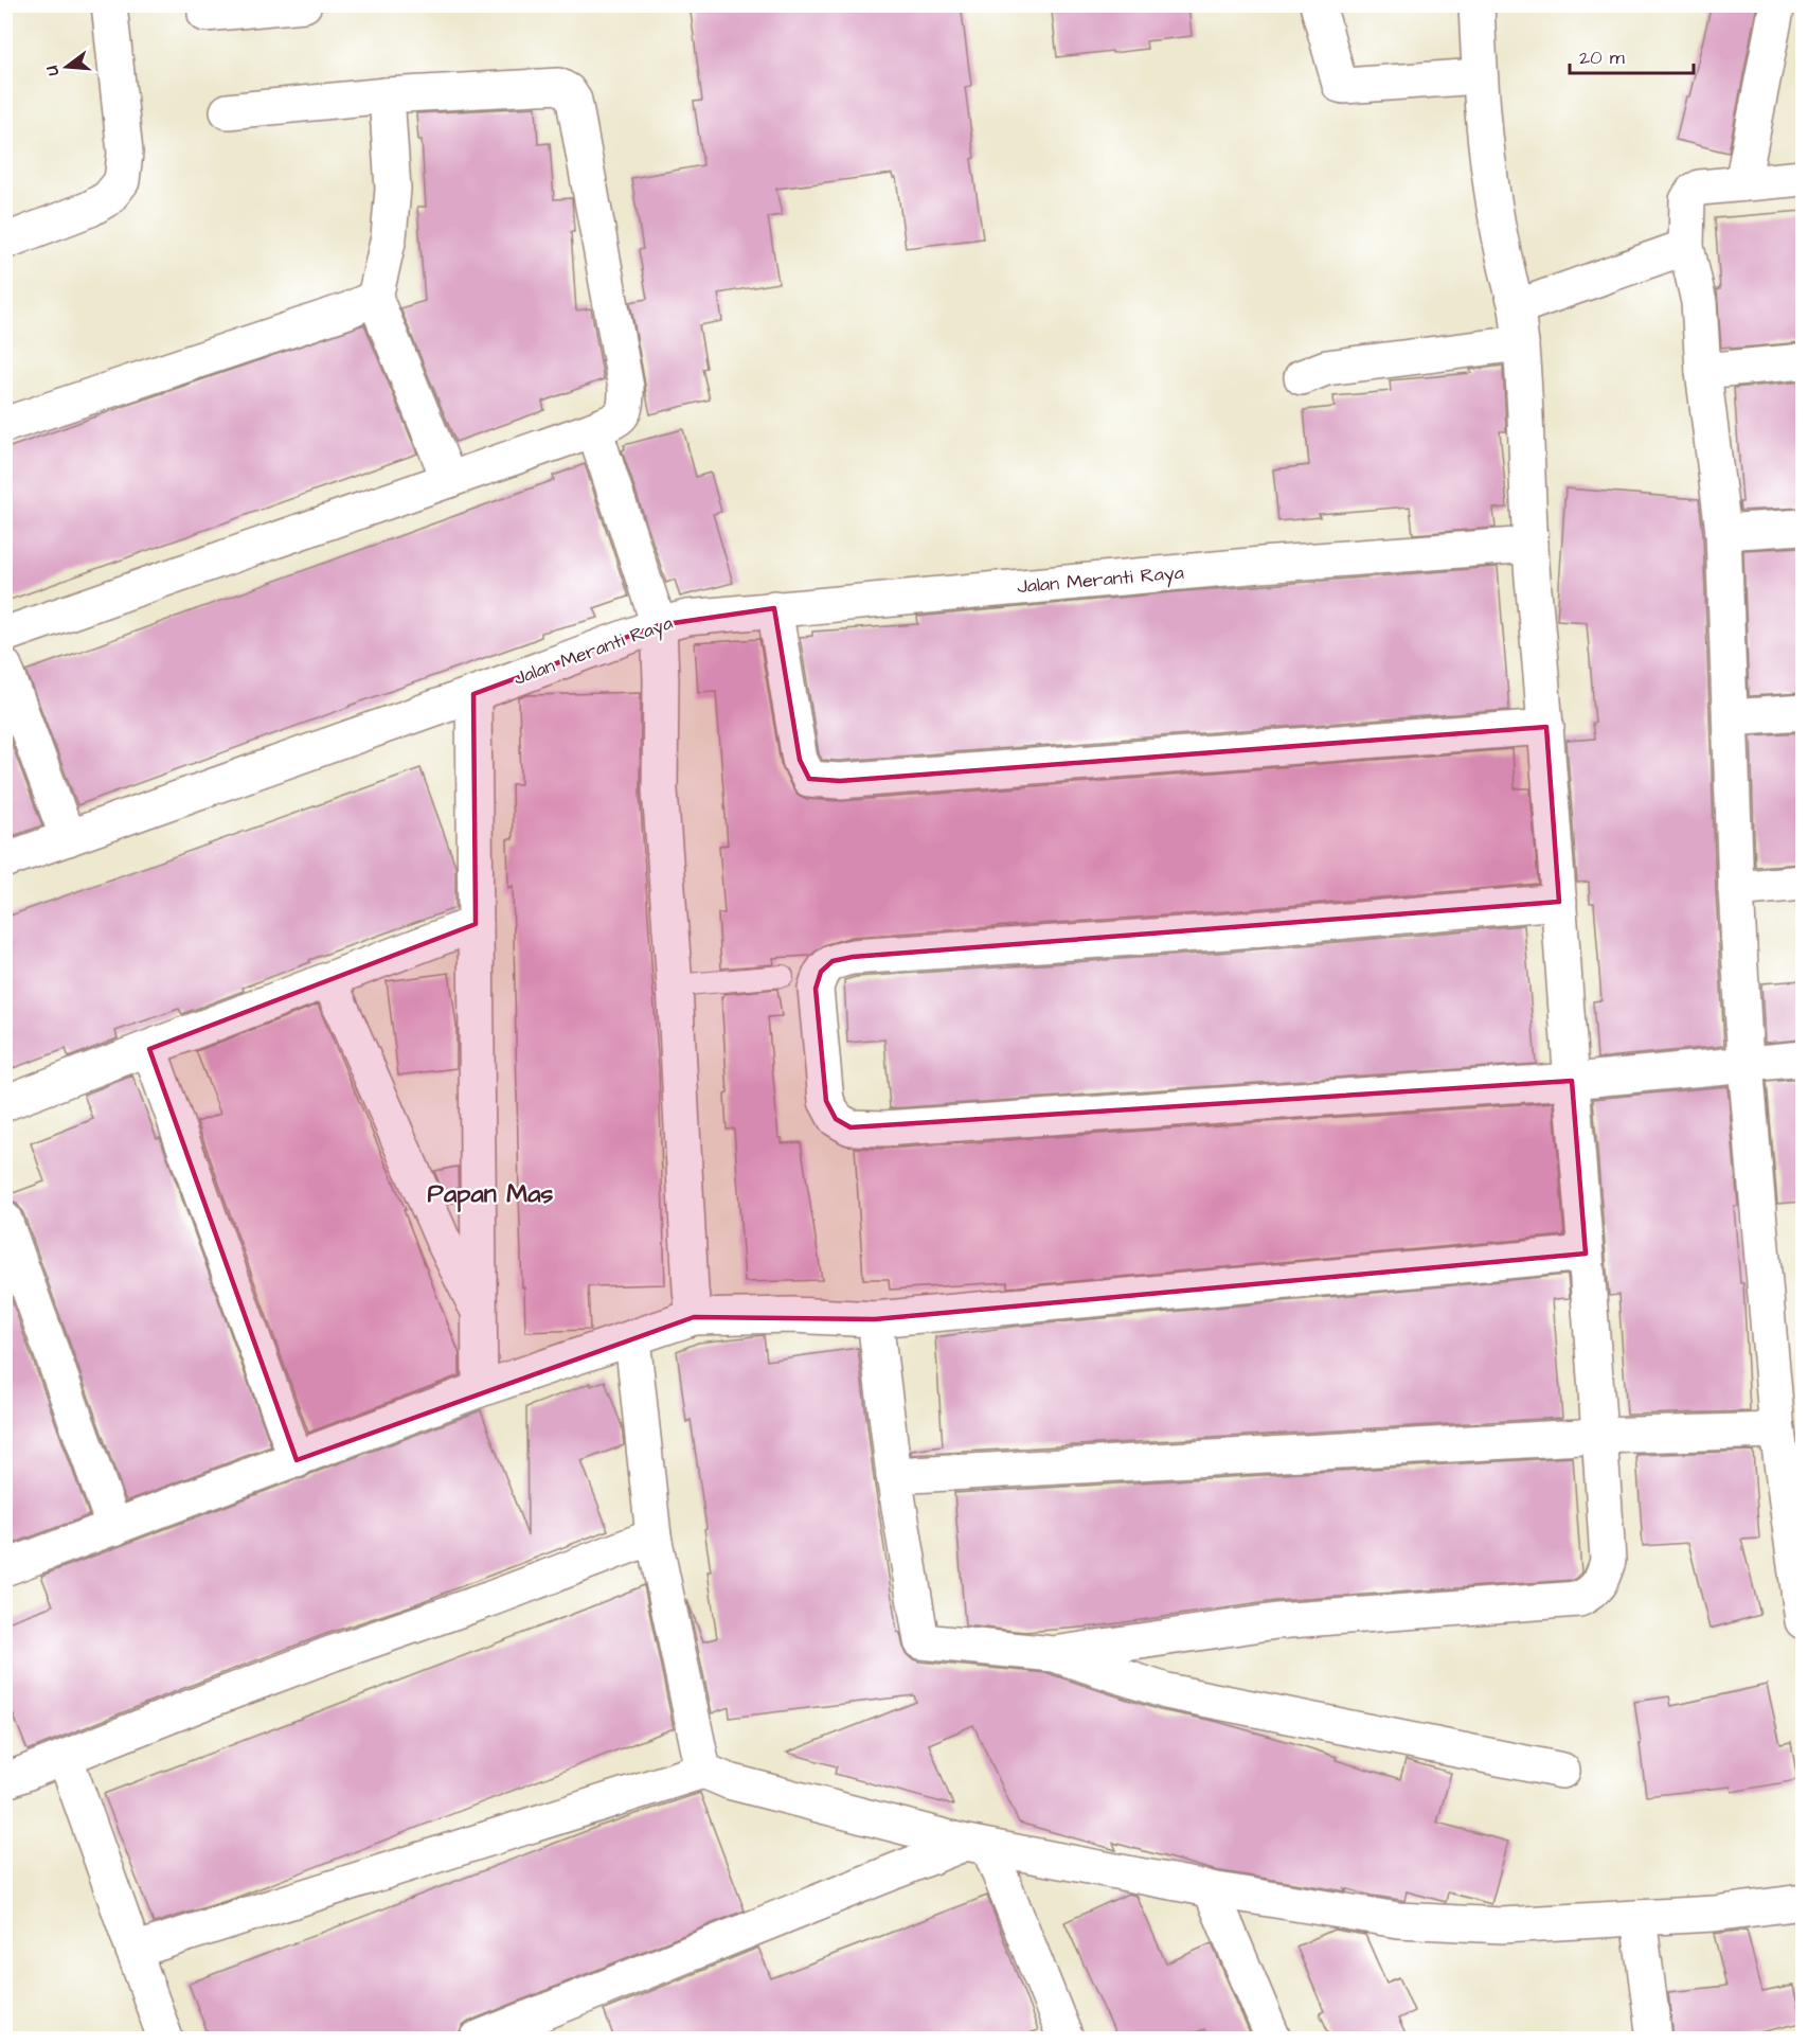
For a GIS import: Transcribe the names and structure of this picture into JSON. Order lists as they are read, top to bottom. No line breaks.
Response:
{"streets":{"street":["Jalan Meranti Raya"]},"districts":["Papan Mas"],"scale_bar":"20 m","north":"left"}
